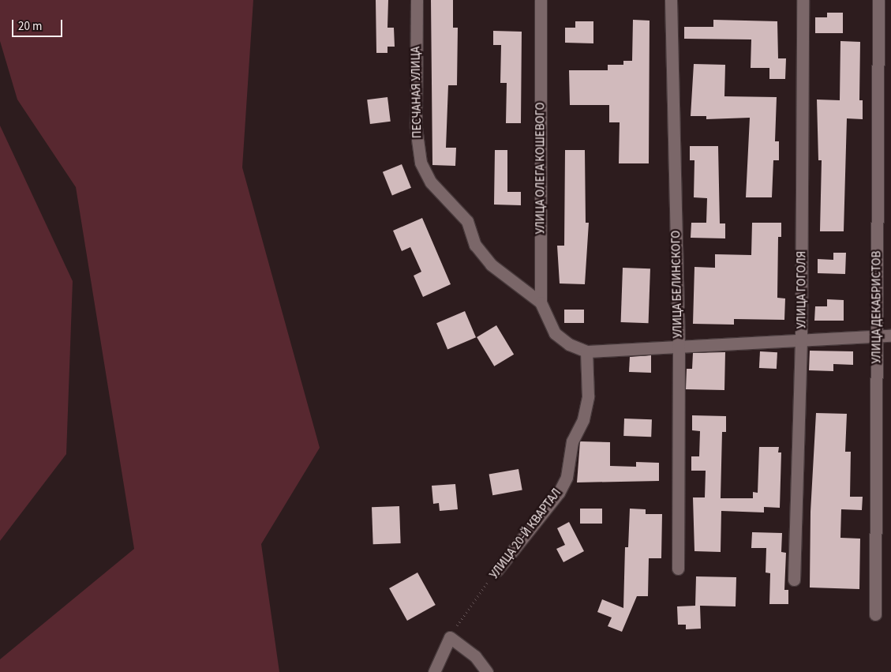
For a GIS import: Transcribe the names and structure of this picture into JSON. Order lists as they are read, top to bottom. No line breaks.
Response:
{"streets":{"street":["ПЕСЧАНАЯ УЛИЦА","УЛИЦА ОЛЕГА КОШЕВОГО","УЛИЦА БЕЛИНСКОГО","УЛИЦА ГОГОЛЯ","УЛИЦА ДЕКАБРИСТОВ","УЛИЦА 20-Й КВАРТАЛ"]},"crossings":[["ПЕСЧАНАЯ УЛИЦА","УЛИЦА ОЛЕГА КОШЕВОГО"],["УЛИЦА ОЛЕГА КОШЕВОГО","УЛИЦА 20-Й КВАРТАЛ"]],"scale_bar":"20 m"}
